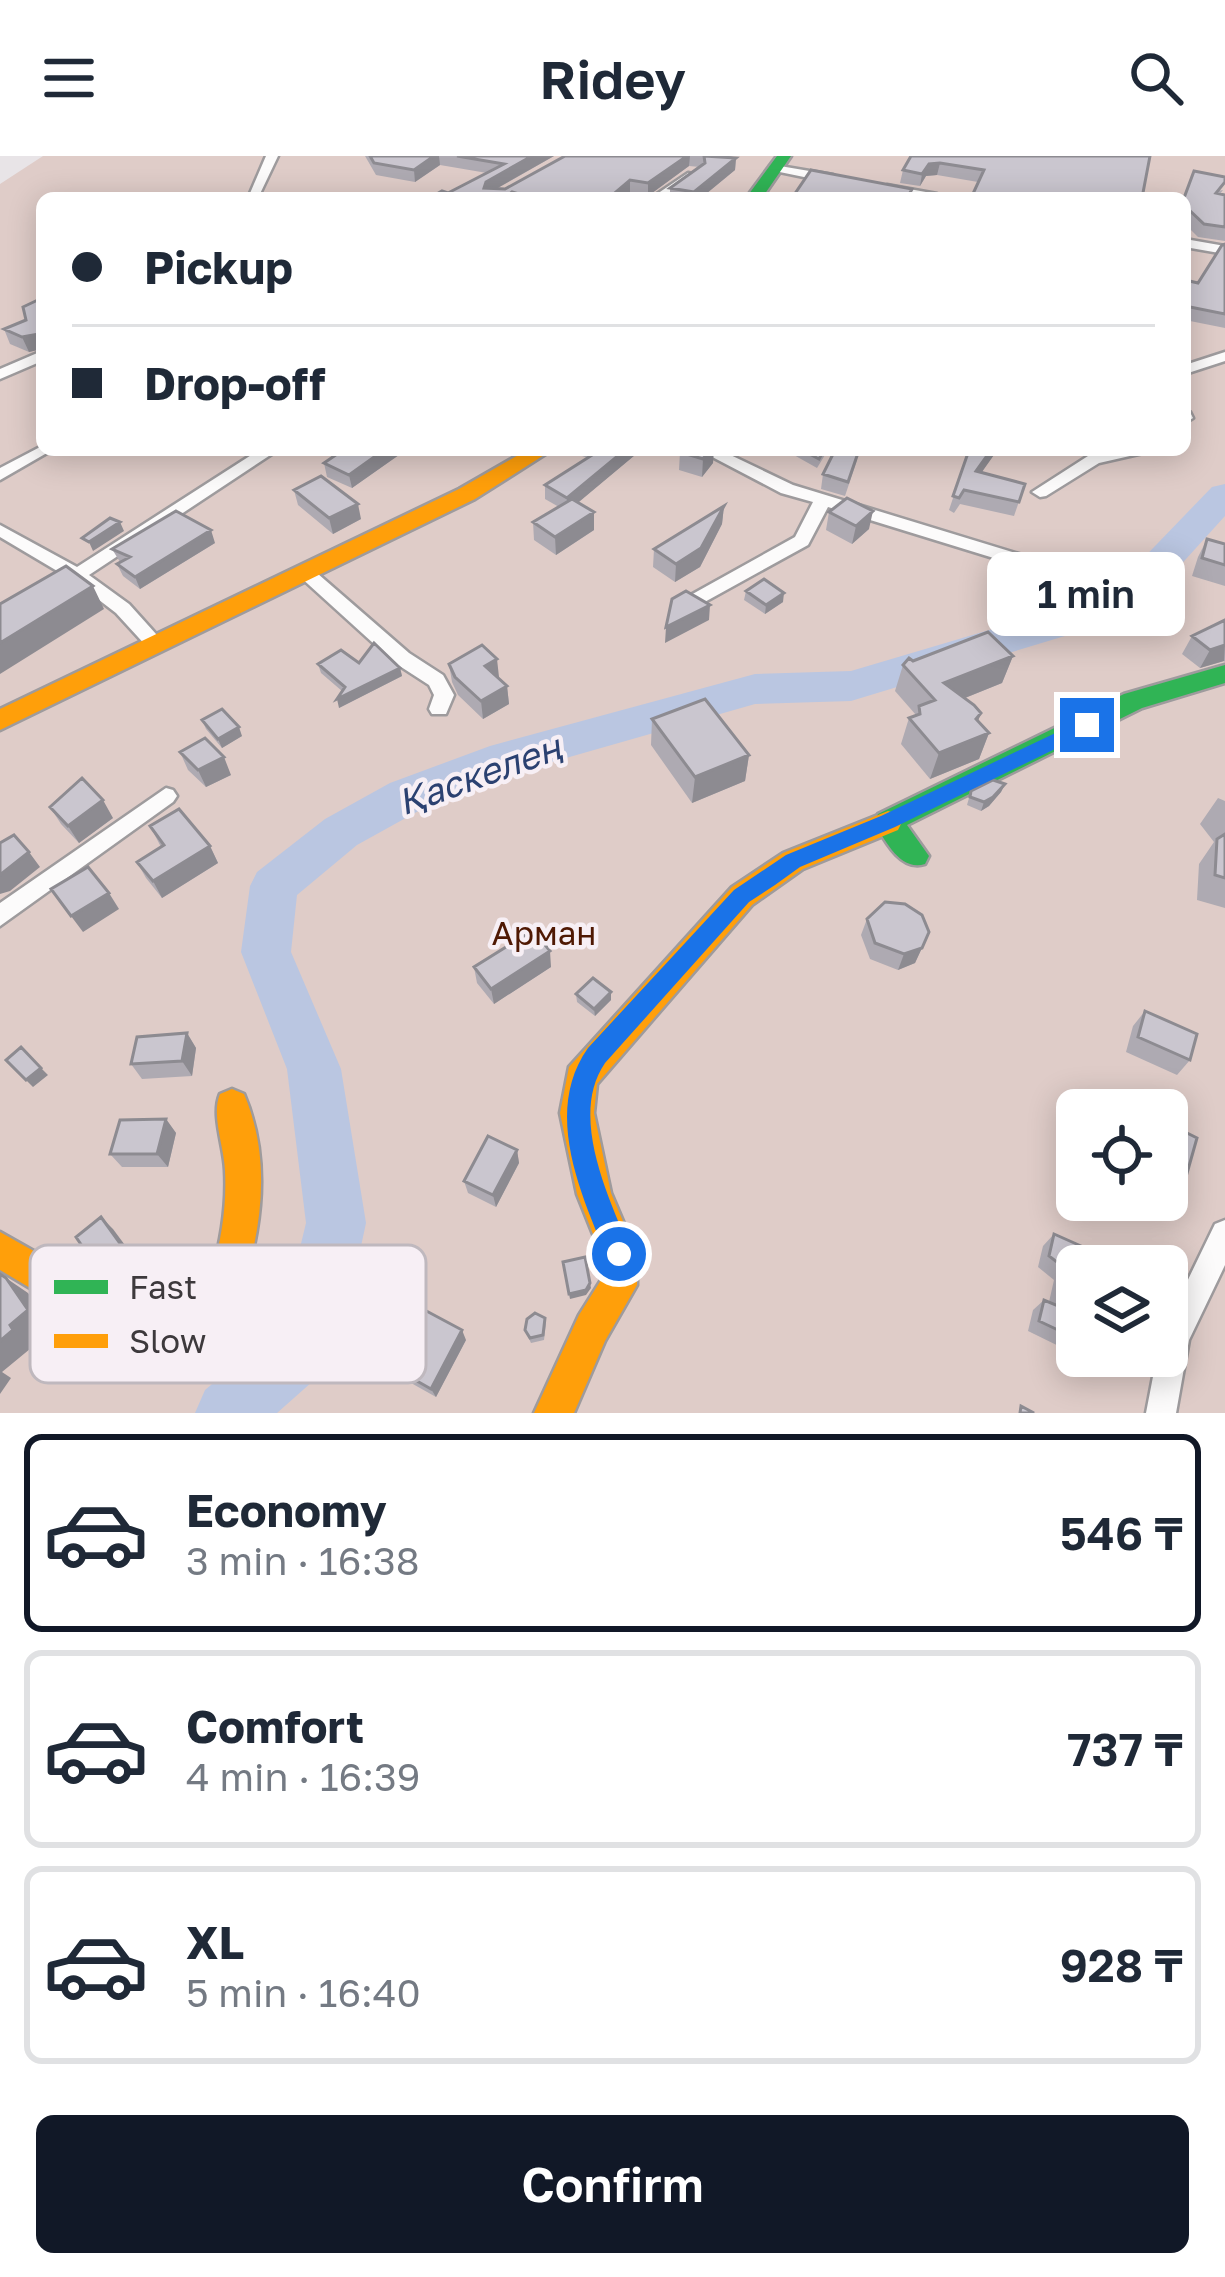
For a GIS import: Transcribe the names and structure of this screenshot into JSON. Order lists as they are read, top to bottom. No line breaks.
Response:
{"water":["Қаскелең"],"parks":["Арман"],"legend":["Fast","Slow"],"page":{"header":"Ridey","banner":["Pickup","Drop-off"],"bubble":"1 min","list":[{"name":"Economy","note":"3 min · 16:38","value":"546 ₸"},{"name":"Comfort","note":"4 min · 16:39","value":"737 ₸"},{"name":"XL","note":"5 min · 16:40","value":"928 ₸"}],"buttons":"Confirm"}}
